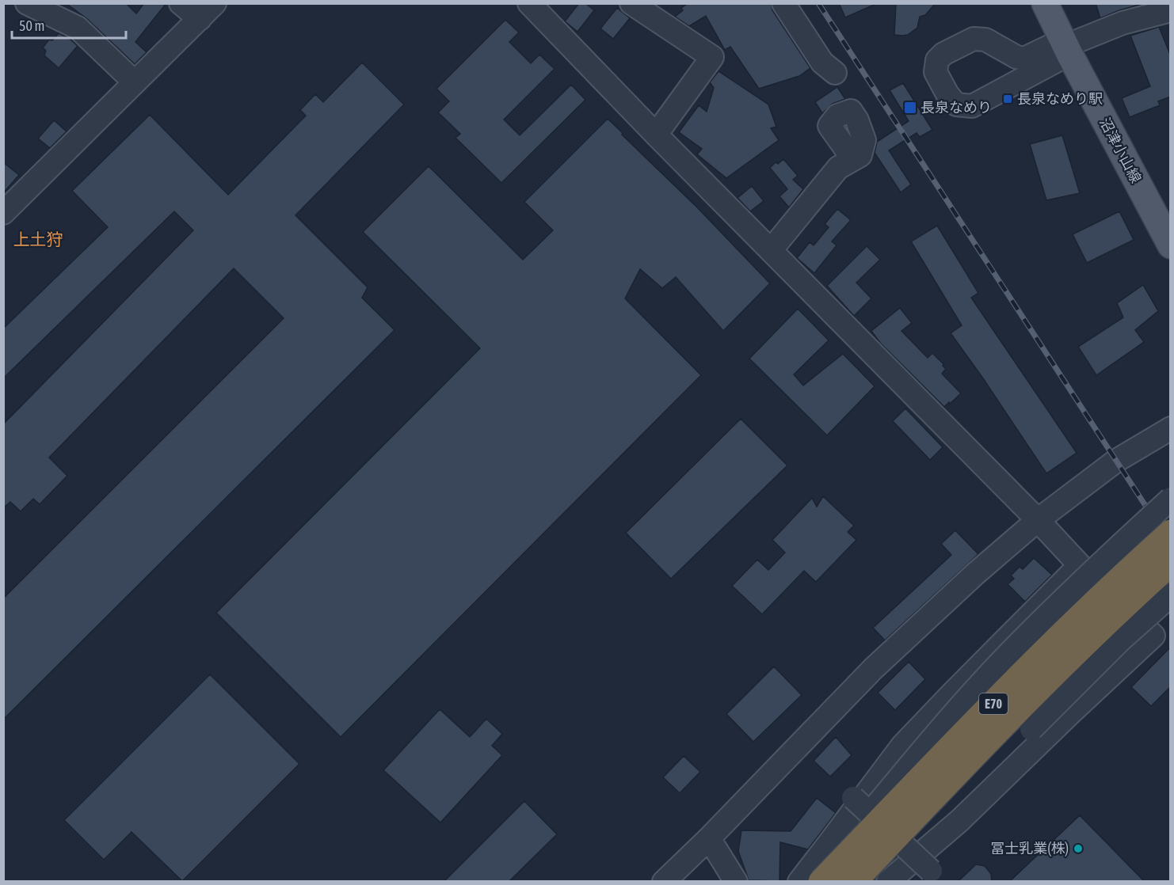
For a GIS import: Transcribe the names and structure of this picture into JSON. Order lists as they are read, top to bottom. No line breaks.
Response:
{"streets":{"highway":["E70"],"main road":["沼津小山線"]},"districts":["上土狩"],"places":{"transit":["長泉なめり駅","長泉なめり"],"other":["冨士乳業(株)"]},"scale_bar":"50 m"}
